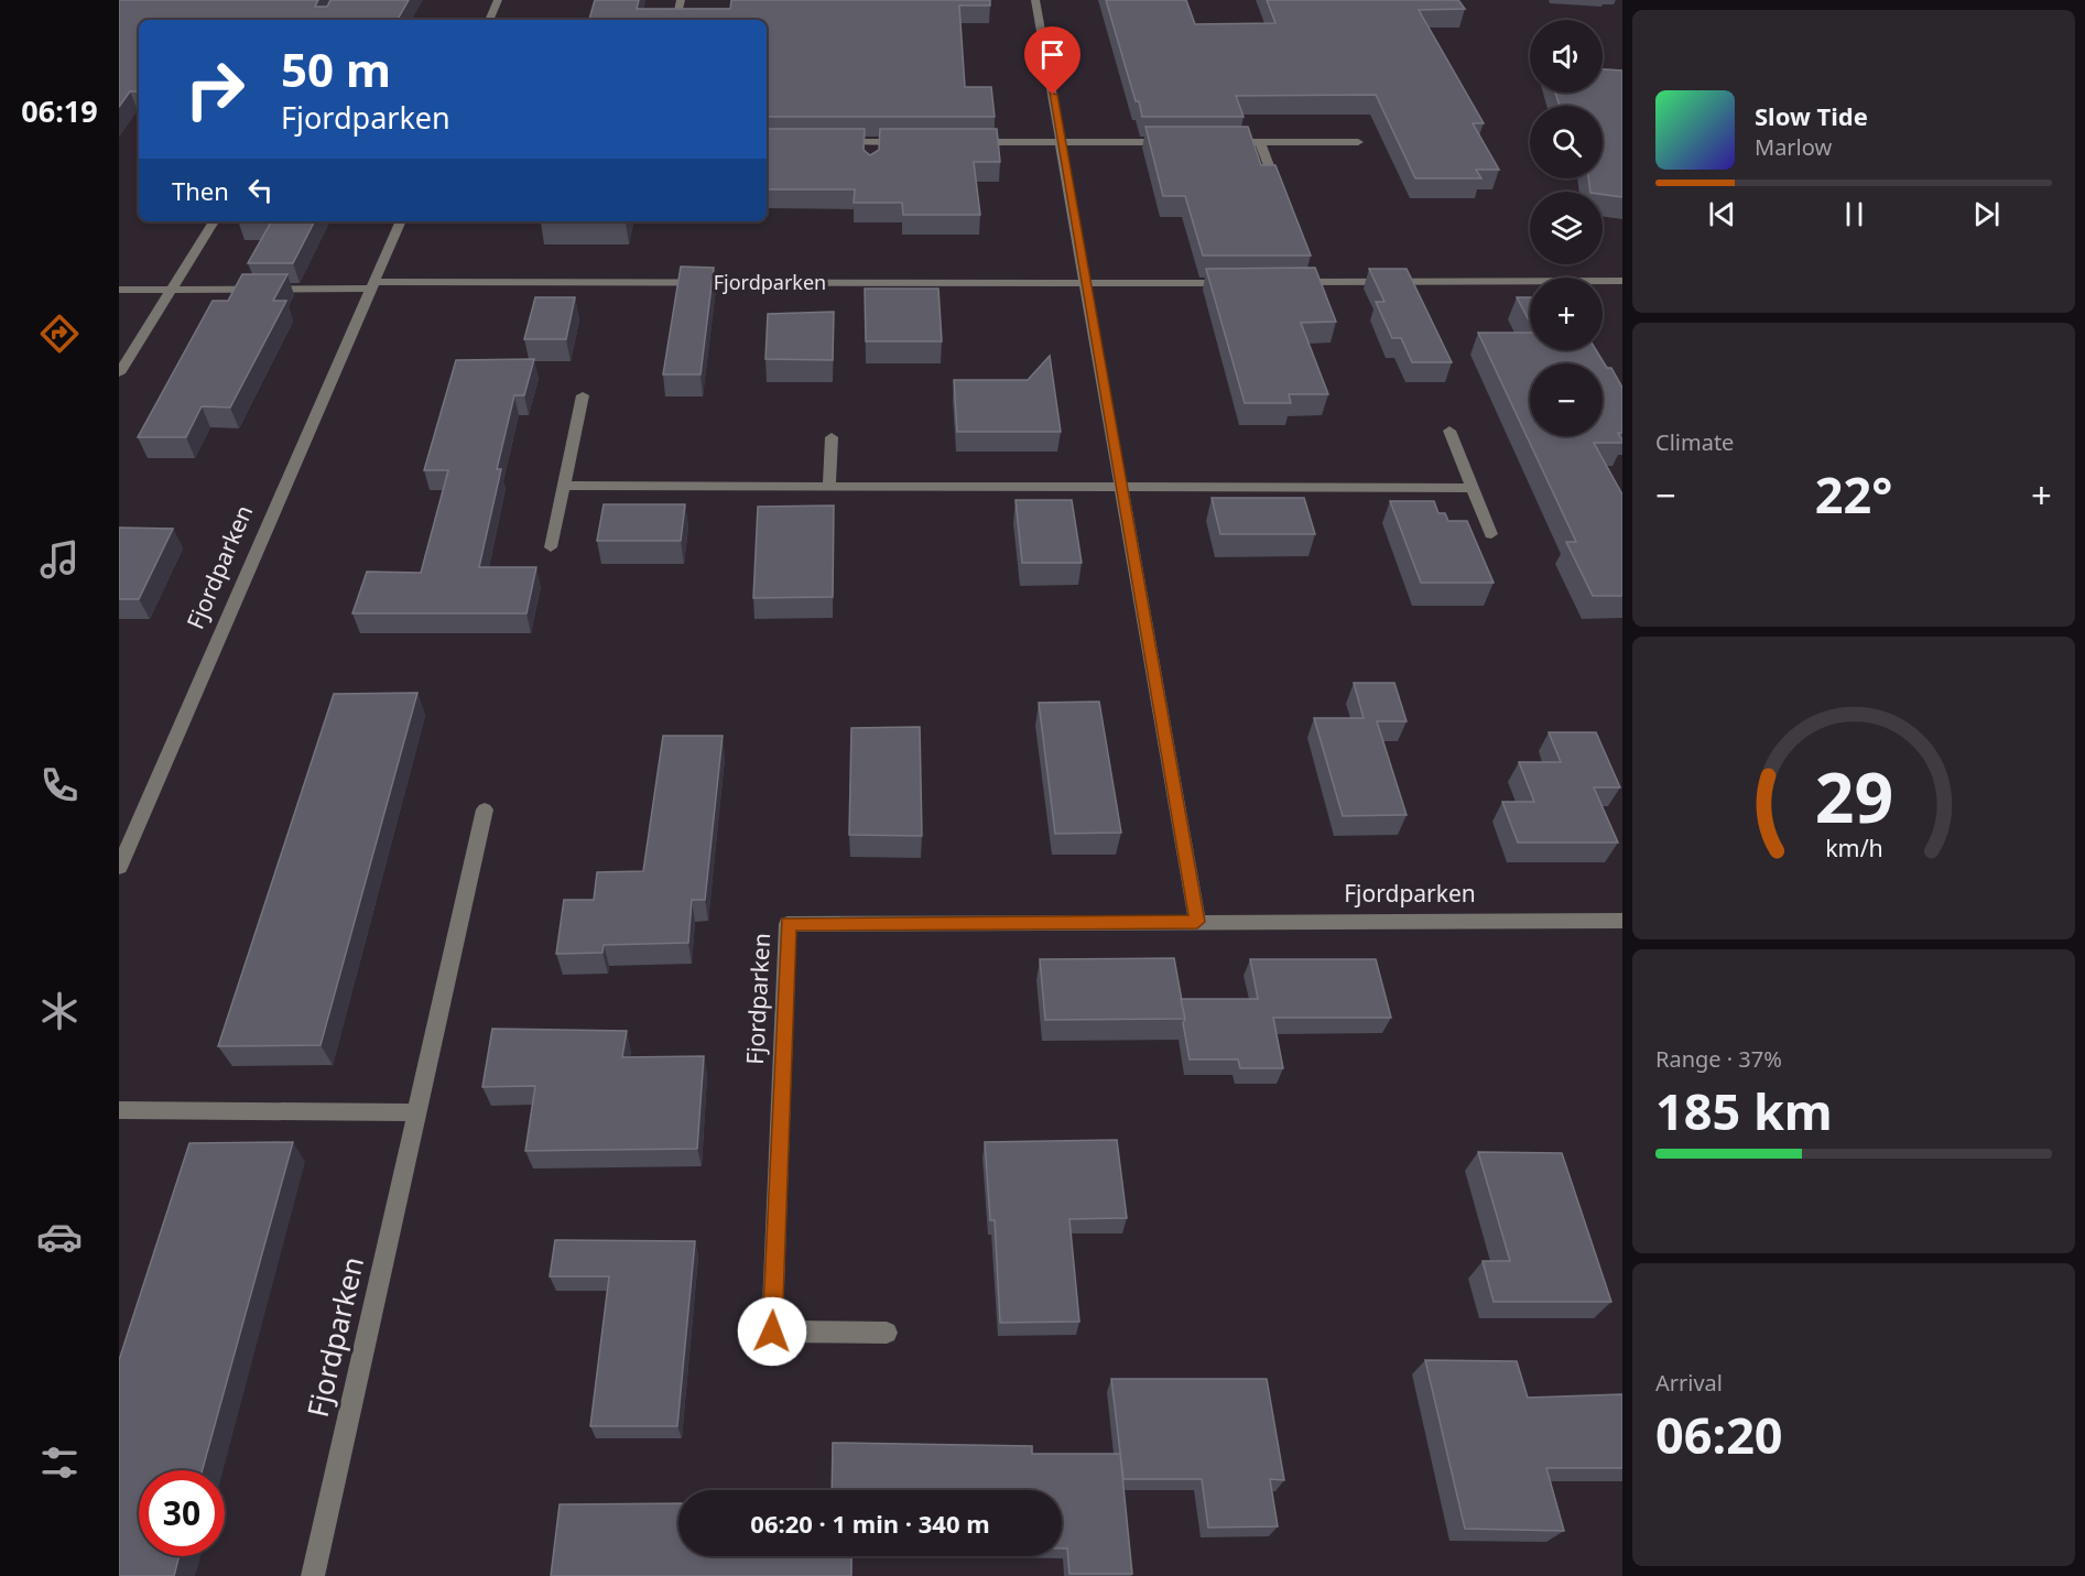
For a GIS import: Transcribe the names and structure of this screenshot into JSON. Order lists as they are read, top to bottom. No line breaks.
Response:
{"streets":{"street":["Fjordparken"]},"page":{"tabs":"06:19","map_buttons":["+","−"],"turn":["50 m","Fjordparken"],"song":["Slow Tide","Marlow"],"then":"Then","tile":["Climate",["Range · 37%","185 km"],["Arrival","06:20"]],"heat":["−","22°","+"],"limit":"30","trip":"06:20 · 1 min · 340 m","gauge":["29","km/h"]}}
